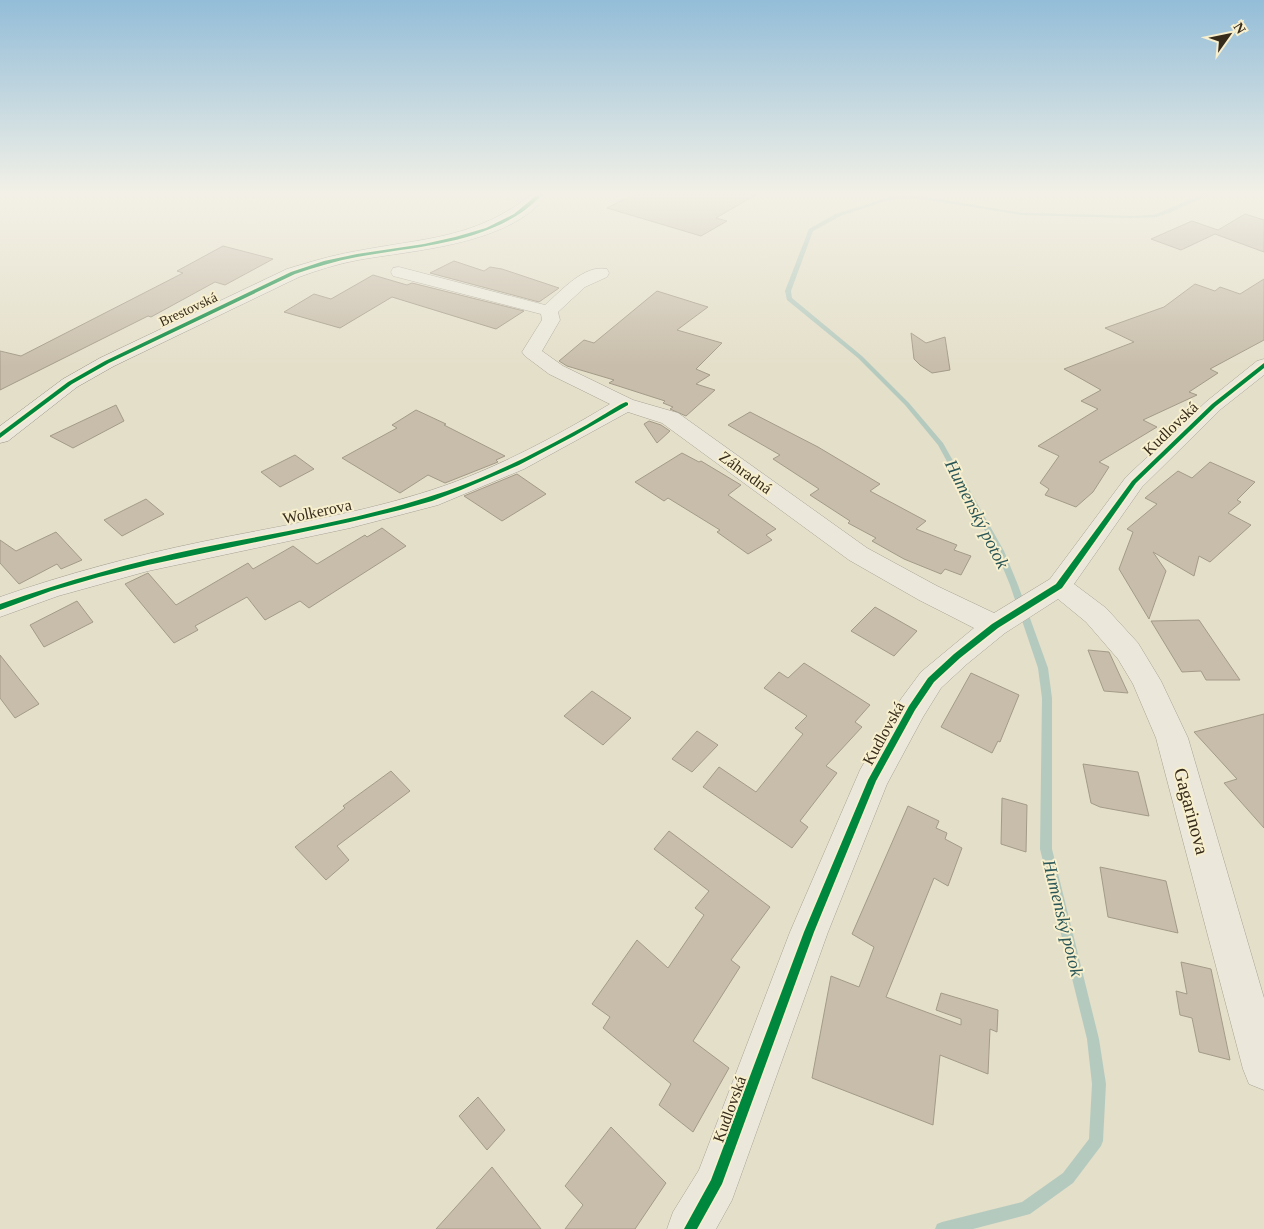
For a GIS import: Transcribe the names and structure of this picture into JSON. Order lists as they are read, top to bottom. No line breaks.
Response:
{"streets":{"street":["Brestovská","Kudlovská","Záhradná","Wolkerova","Gagarinova"]},"crossings":[["Kudlovská","Záhradná"],["Kudlovská","Gagarinova"],["Záhradná","Wolkerova"]],"water":["Humenský potok"],"north":"top right"}
